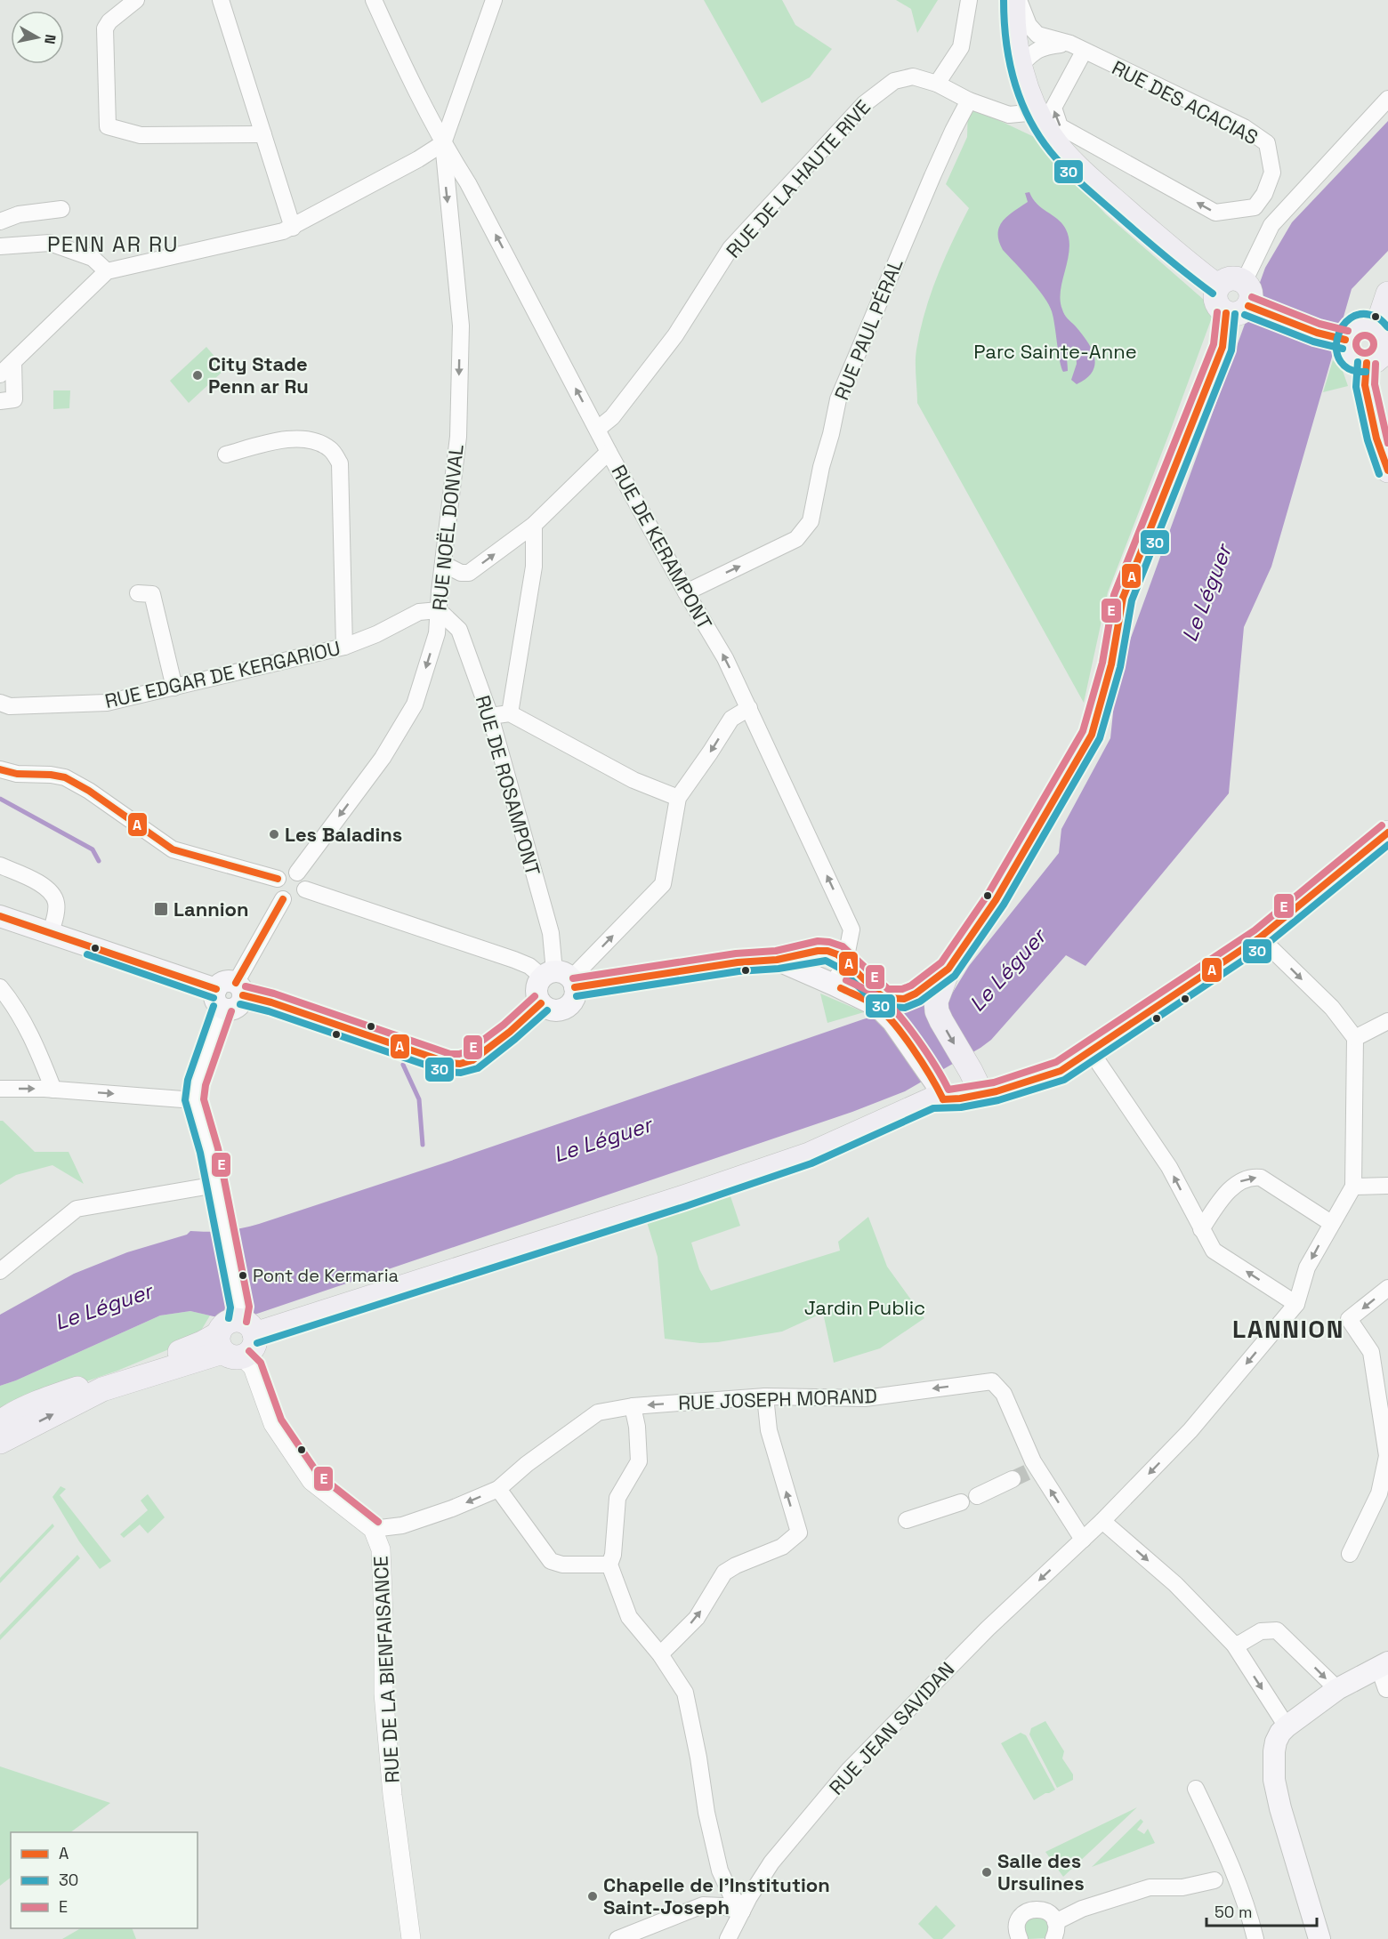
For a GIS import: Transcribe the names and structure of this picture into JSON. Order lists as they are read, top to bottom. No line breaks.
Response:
{"streets":{"street":["RUE DES ACACIAS","RUE DE LA HAUTE RIVE","RUE PAUL PÉRAL","RUE NOËL DONVAL","RUE DE KERAMPONT","RUE EDGAR DE KERGARIOU","RUE DE ROSAMPONT","RUE JOSEPH MORAND","RUE DE LA BIENFAISANCE","RUE JEAN SAVIDAN"]},"crossings":[["RUE DE LA HAUTE RIVE","RUE PAUL PÉRAL"],["RUE DE LA HAUTE RIVE","RUE DE KERAMPONT"],["RUE PAUL PÉRAL","RUE DE KERAMPONT"],["RUE NOËL DONVAL","RUE DE KERAMPONT"],["RUE NOËL DONVAL","RUE EDGAR DE KERGARIOU"],["RUE NOËL DONVAL","RUE DE ROSAMPONT"],["RUE EDGAR DE KERGARIOU","RUE DE ROSAMPONT"],["RUE JOSEPH MORAND","RUE DE LA BIENFAISANCE"],["RUE JOSEPH MORAND","RUE JEAN SAVIDAN"]],"one_way":["RUE PAUL PÉRAL","RUE NOËL DONVAL","RUE DE KERAMPONT","RUE JOSEPH MORAND","RUE JEAN SAVIDAN"],"districts":["PENN AR RU","LANNION"],"water":["Le Léguer"],"parks":["Parc Sainte-Anne","Jardin Public"],"places":{"other":["City Stade Penn ar Ru","Les Baladins","Pont de Kermaria","Salle des Ursulines","Chapelle de l'Institution Saint-Joseph"],"transit":["Lannion"]},"lines":["transit line 30","transit line E","transit line A"],"legend":["A","30","E"],"scale_bar":"50 m","north":"right"}
